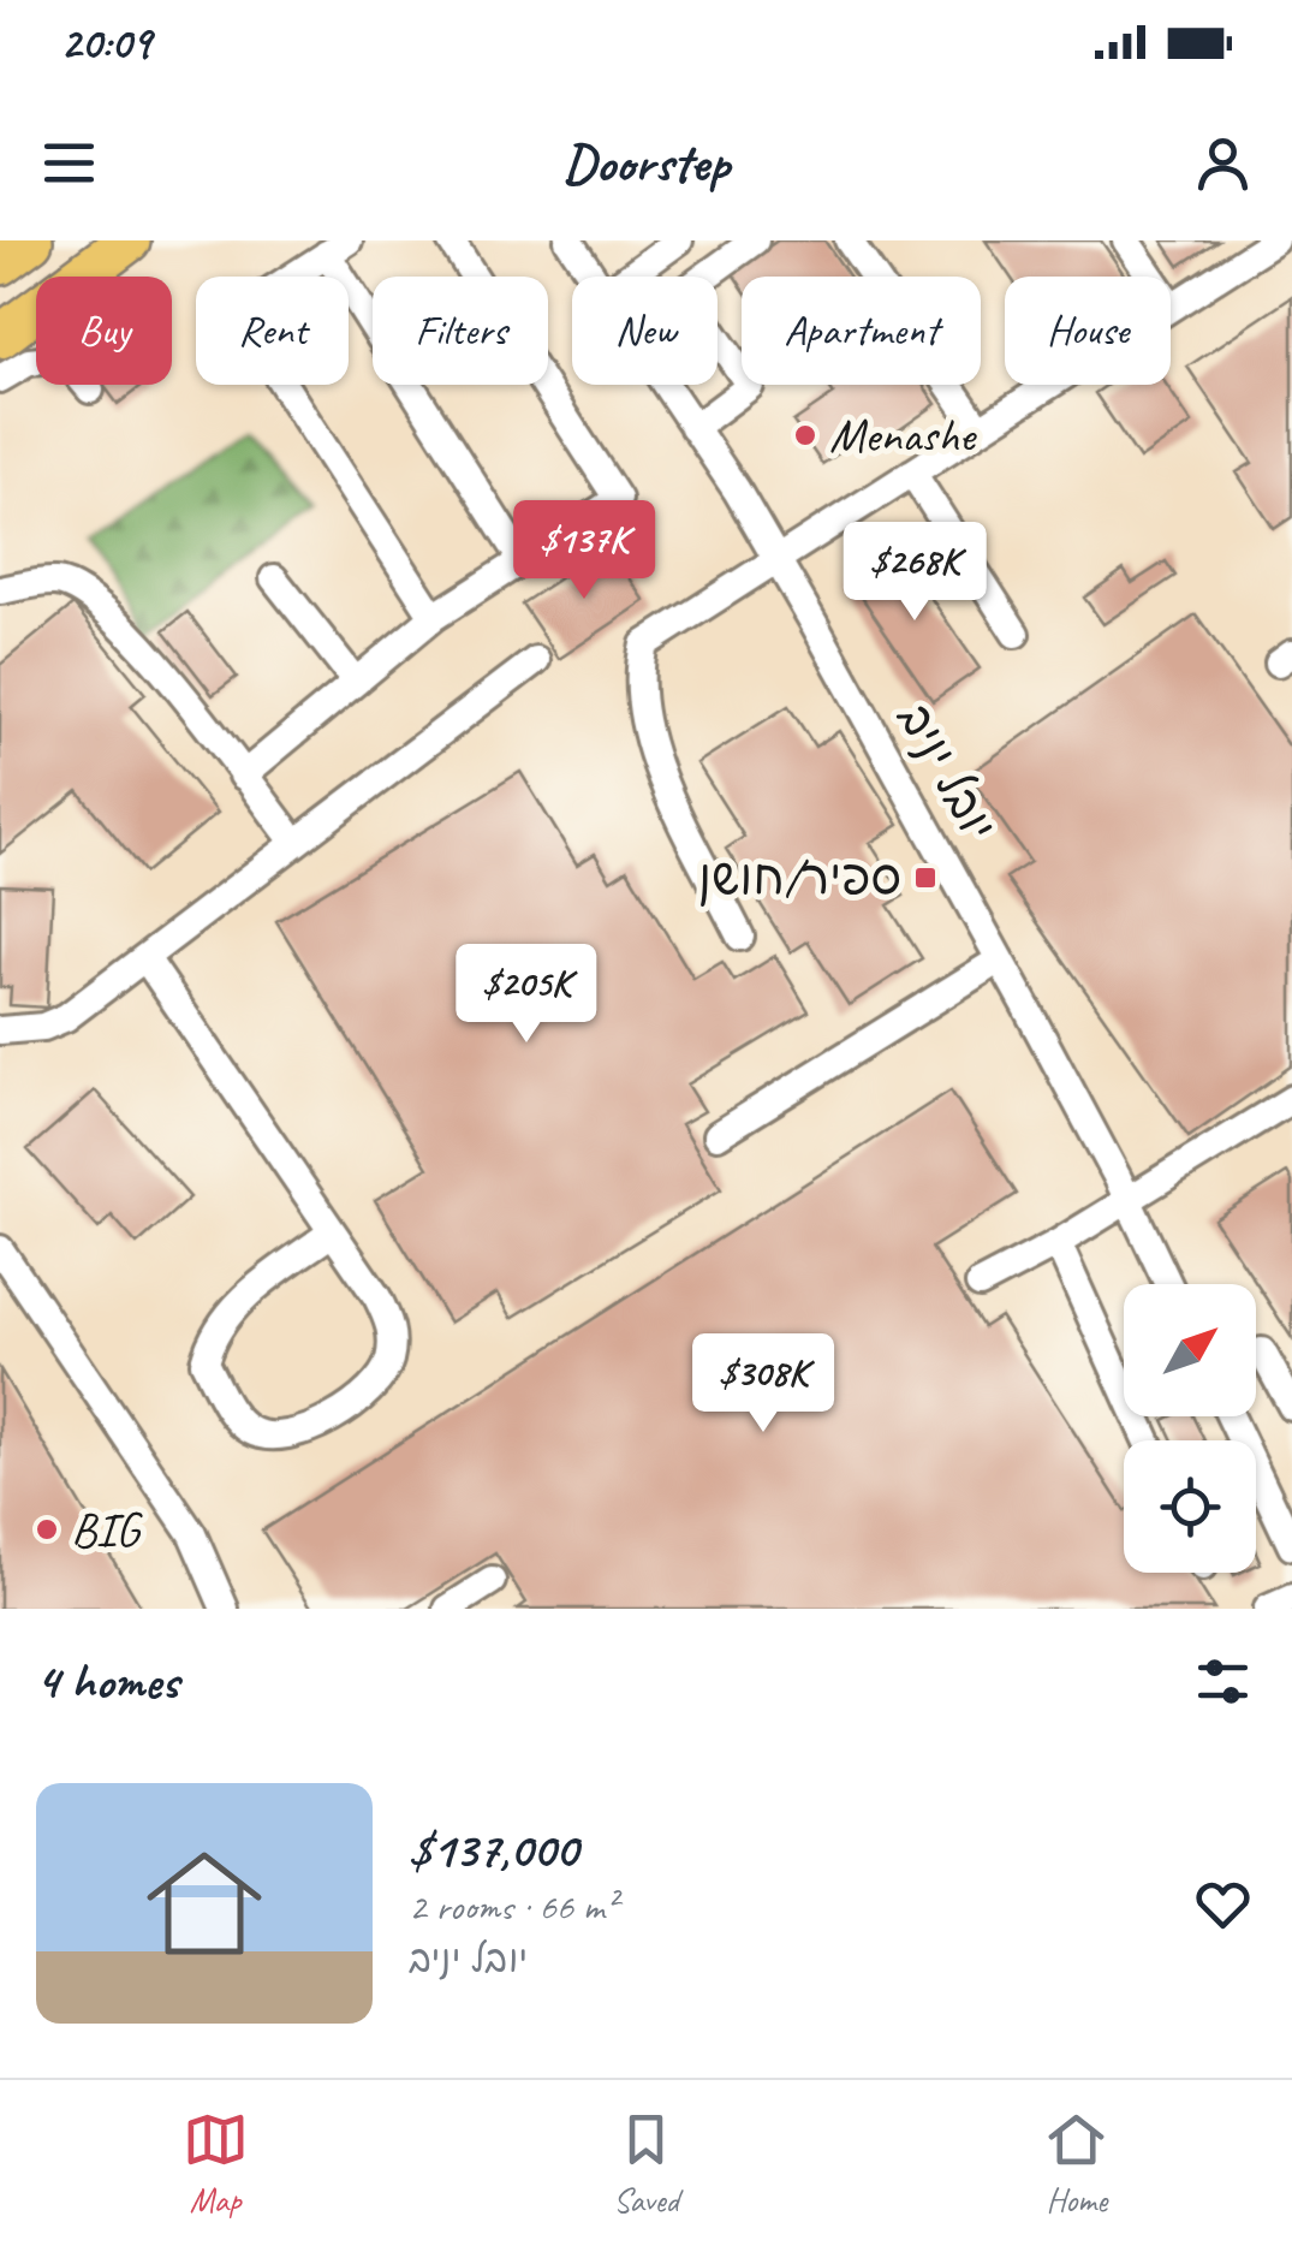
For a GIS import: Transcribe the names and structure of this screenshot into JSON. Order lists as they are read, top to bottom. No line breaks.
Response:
{"streets":{"street":["יובל יניב"]},"places":{"other":["Menashe","BIG"],"transit":["ספיר/חושן"]},"north":"top right","page":{"status":"20:09","header":"Doorstep","chip":["Buy","Rent","Filters","New","Apartment","House"],"price":["$137K","$268K","$205K","$308K"],"heading":"4 homes","list":[{"name":"$137,000","note":"2 rooms · 66 m² · יובל יניב"}],"tabs":["Map","Saved","Home"]}}
